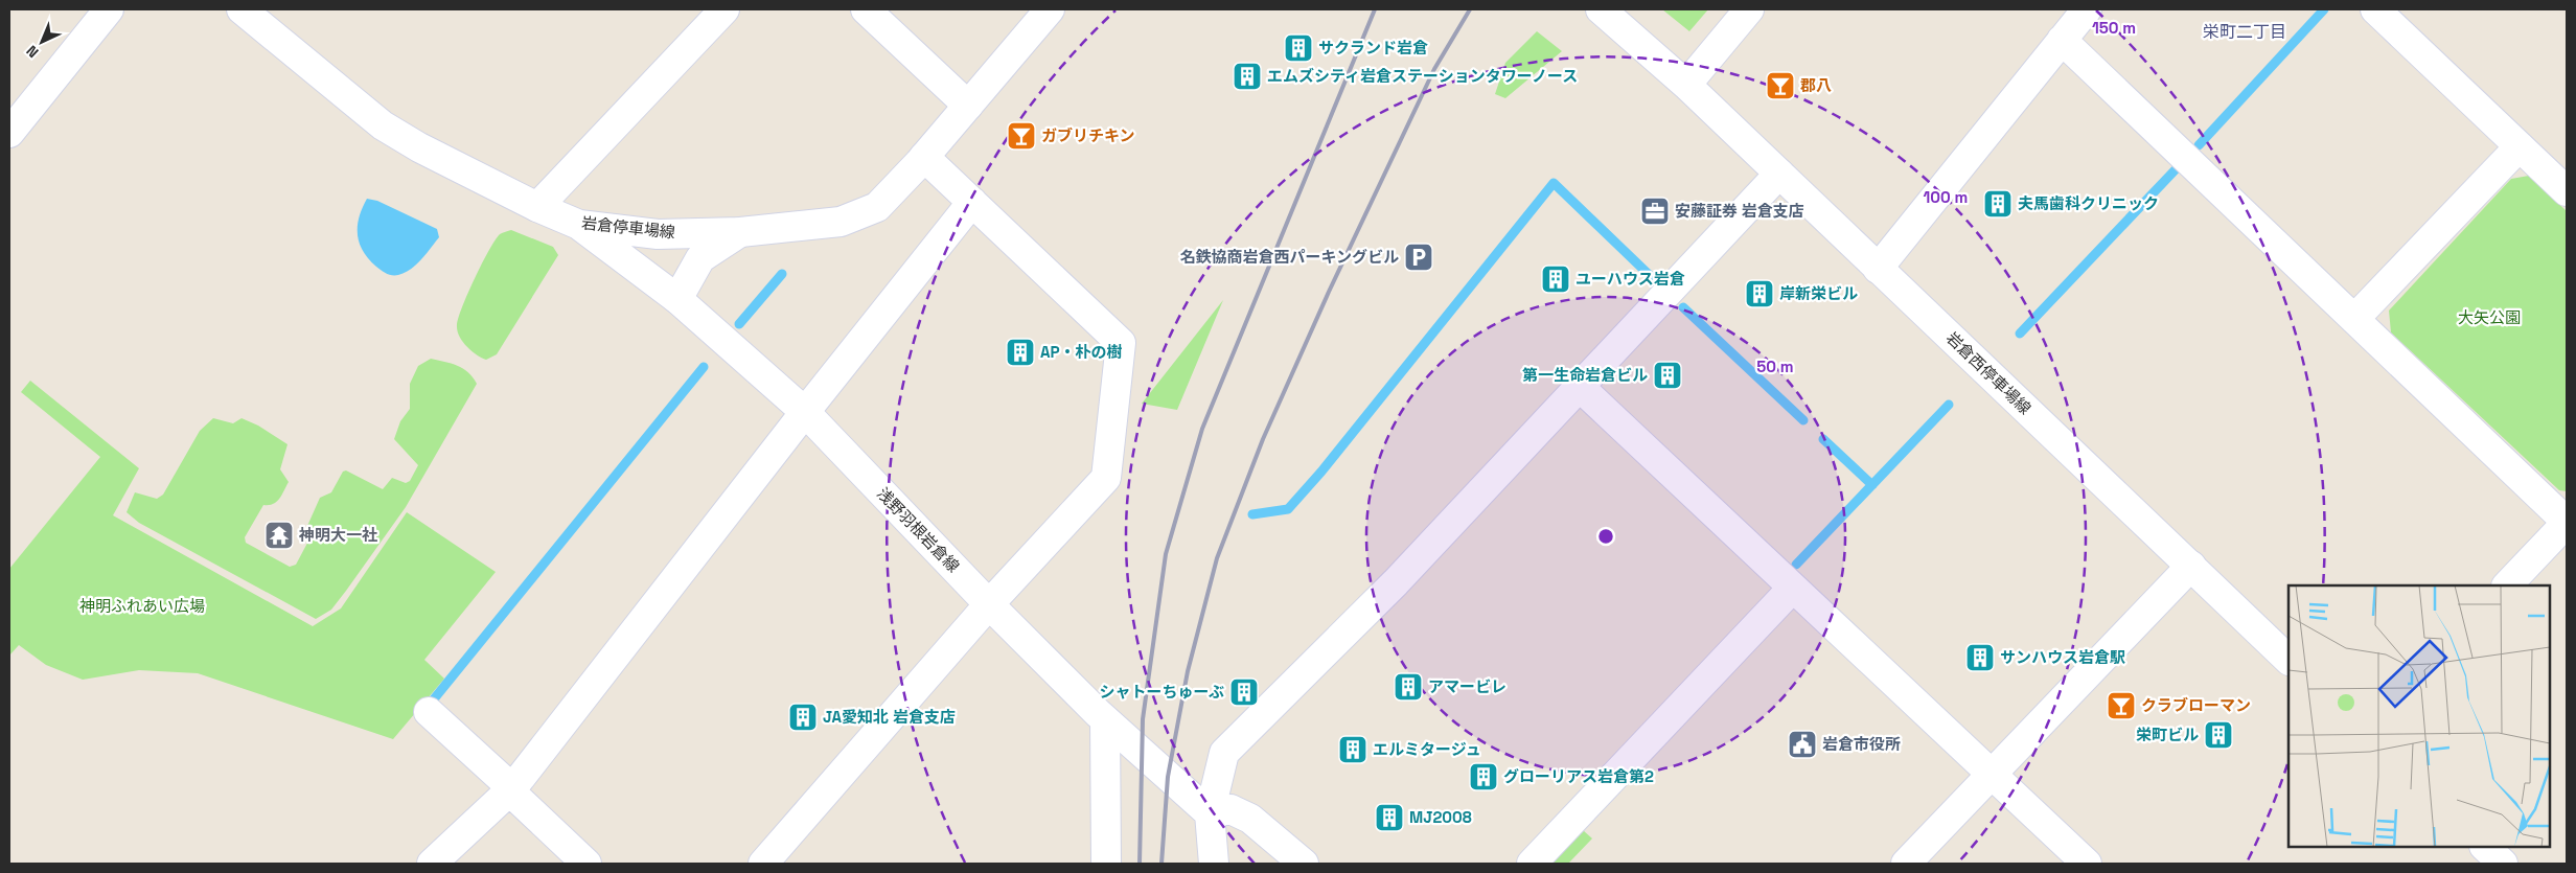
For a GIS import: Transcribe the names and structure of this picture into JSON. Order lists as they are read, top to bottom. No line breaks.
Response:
{"streets":{"street":["岩倉停車場線","岩倉西停車場線","浅野羽根岩倉線"]},"crossings":[["岩倉停車場線","浅野羽根岩倉線"]],"districts":["栄町二丁目"],"parks":["大矢公園","神明ふれあい広場"],"places":{"building":["サクランド岩倉","エムズシティ岩倉ステーションタワーノース","夫馬歯科クリニック","ユーハウス岩倉","岸新栄ビル","AP・朴の樹","第一生命岩倉ビル","サンハウス岩倉駅","アマービレ","シャトーちゅーぶ","JA愛知北 岩倉支店","栄町ビル","エルミタージュ","グローリアス岩倉第2","MJ2008"],"bar":["郡八","ガブリチキン","クラブローマン"],"office":["安藤証券 岩倉支店"],"parking":["名鉄協商岩倉西パーキングビル"],"temple":["神明大一社"],"public building":["岩倉市役所"]},"north":"bottom left","rings":["150 m","100 m","50 m"]}
